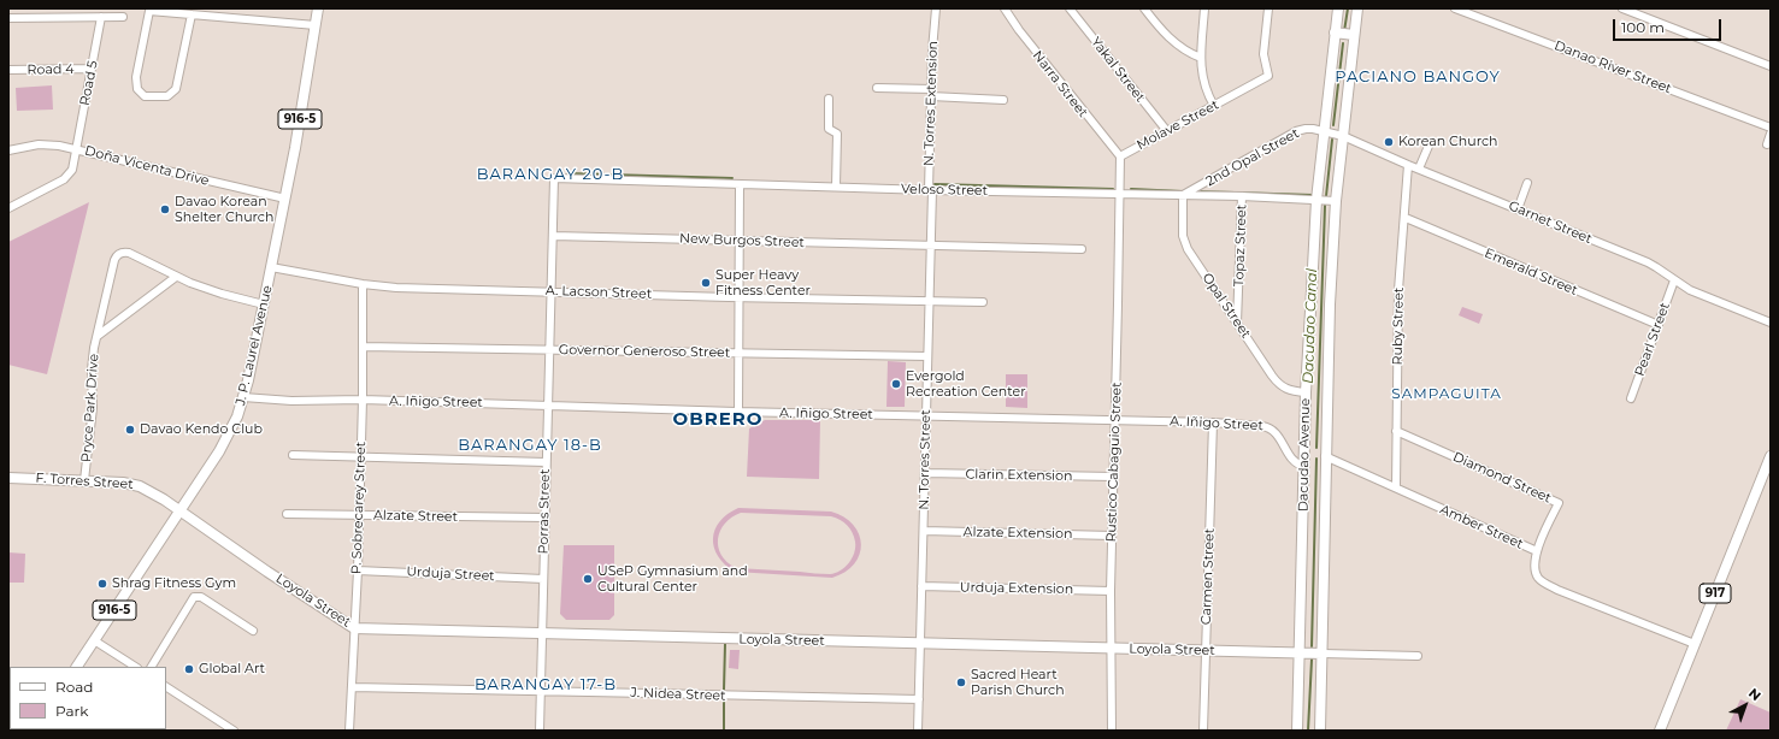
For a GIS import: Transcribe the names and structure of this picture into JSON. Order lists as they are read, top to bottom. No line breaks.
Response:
{"streets":{"main road":["916-5","J. P. Laurel Avenue","Dacudao Avenue","F. Torres Street","917","Loyola Street"],"street":["Danao River Street","Road 4","Yakal Street","Road 5","Narra Street","N. Torres Extension","Molave Street","2nd Opal Street","Doña Vicenta Drive","Veloso Street","Garnet Street","New Burgos Street","Topaz Street","Emerald Street","A. Lacson Street","Opal Street","Ruby Street","Pearl Street","Governor Generoso Street","A. Iñigo Street","Pryce Park Drive","N. Torres Street","Rustico Cabaguio Street","Clarin Extension","Diamond Street","P. Sobrecarey Street","Porras Street","Alzate Street","Amber Street","Alzate Extension","Urduja Street","Carmen Street","Urduja Extension","J. Nidea Street"]},"crossings":[["Road 4","Road 5"],["Yakal Street","Molave Street"],["Road 5","Doña Vicenta Drive"],["Narra Street","Molave Street"],["N. Torres Extension","Veloso Street"],["N. Torres Extension","N. Torres Street"],["2nd Opal Street","Veloso Street"],["2nd Opal Street","Garnet Street"],["2nd Opal Street","Opal Street"],["2nd Opal Street","Dacudao Avenue"],["Doña Vicenta Drive","J. P. Laurel Avenue"],["Veloso Street","Topaz Street"],["Veloso Street","Opal Street"],["Veloso Street","Dacudao Avenue"],["Veloso Street","N. Torres Street"],["Veloso Street","Rustico Cabaguio Street"],["Veloso Street","Porras Street"],["Garnet Street","Ruby Street"],["Garnet Street","Pearl Street"],["Garnet Street","Dacudao Avenue"],["New Burgos Street","N. Torres Street"],["New Burgos Street","Porras Street"],["Topaz Street","Opal Street"],["Emerald Street","Ruby Street"],["Emerald Street","Pearl Street"],["A. Lacson Street","J. P. Laurel Avenue"],["A. Lacson Street","N. Torres Street"],["A. Lacson Street","P. Sobrecarey Street"],["A. Lacson Street","Porras Street"],["Opal Street","Dacudao Avenue"],["Ruby Street","Diamond Street"],["Ruby Street","Amber Street"],["J. P. Laurel Avenue","A. Iñigo Street"],["J. P. Laurel Avenue","Pryce Park Drive"],["J. P. Laurel Avenue","F. Torres Street"],["J. P. Laurel Avenue","Loyola Street"],["Governor Generoso Street","N. Torres Street"],["Governor Generoso Street","P. Sobrecarey Street"],["Governor Generoso Street","Porras Street"],["A. Iñigo Street","Dacudao Avenue"],["A. Iñigo Street","N. Torres Street"],["A. Iñigo Street","Rustico Cabaguio Street"],["A. Iñigo Street","P. Sobrecarey Street"],["A. Iñigo Street","Porras Street"],["A. Iñigo Street","Carmen Street"],["Pryce Park Drive","F. Torres Street"],["Dacudao Avenue","Amber Street"],["Dacudao Avenue","Loyola Street"],["N. Torres Street","Clarin Extension"],["N. Torres Street","Alzate Extension"],["N. Torres Street","Urduja Extension"],["N. Torres Street","Loyola Street"],["N. Torres Street","J. Nidea Street"],["Rustico Cabaguio Street","Clarin Extension"],["Rustico Cabaguio Street","Alzate Extension"],["Rustico Cabaguio Street","Urduja Extension"],["Rustico Cabaguio Street","Loyola Street"],["Diamond Street","Amber Street"],["F. Torres Street","Loyola Street"],["P. Sobrecarey Street","Alzate Street"],["P. Sobrecarey Street","Urduja Street"],["P. Sobrecarey Street","Loyola Street"],["P. Sobrecarey Street","J. Nidea Street"],["Porras Street","Alzate Street"],["Porras Street","Urduja Street"],["Porras Street","Loyola Street"],["Porras Street","J. Nidea Street"],["Amber Street","917"],["Carmen Street","Loyola Street"]],"districts":["PACIANO BANGOY","BARANGAY 20-B","SAMPAGUITA","OBRERO","BARANGAY 18-B","BARANGAY 17-B"],"water":["Dacudao Canal"],"places":["Korean Church","Davao Korean Shelter Church","Super Heavy Fitness Center","Evergold Recreation Center","Davao Kendo Club","USeP Gymnasium and Cultural Center","Shrag Fitness Gym","Global Art","Sacred Heart Parish Church"],"legend":["Road","Park"],"scale_bar":"100 m","north":"top right"}
